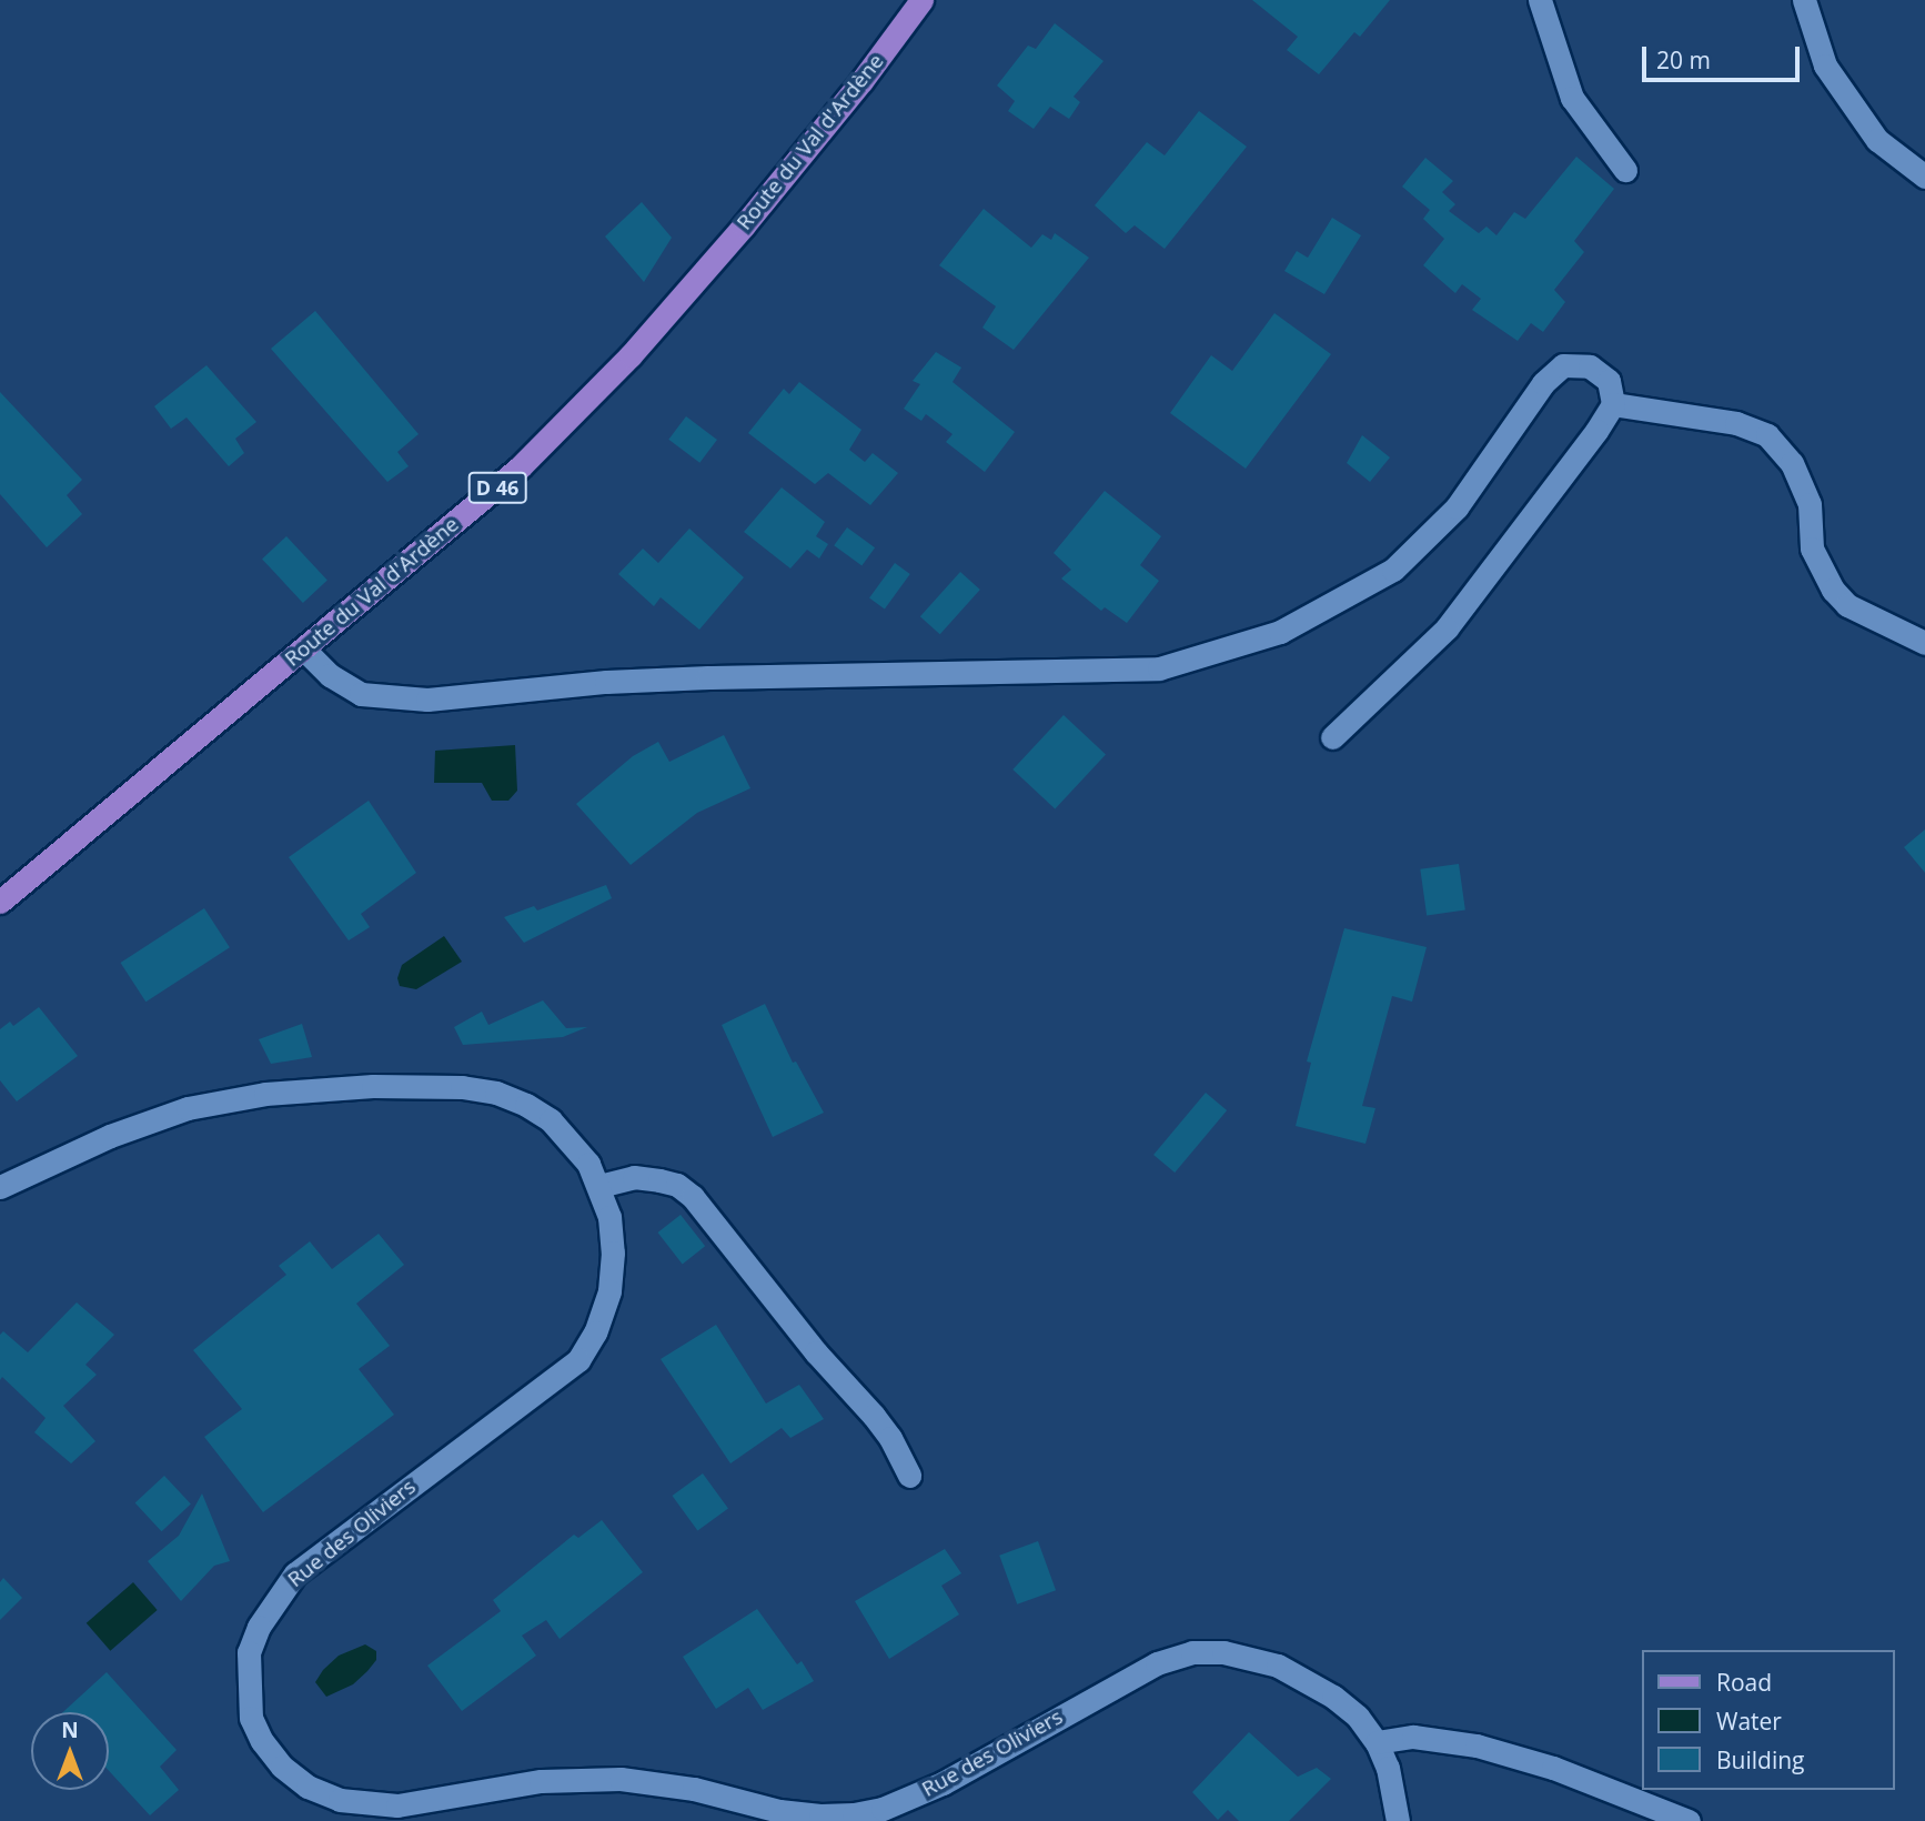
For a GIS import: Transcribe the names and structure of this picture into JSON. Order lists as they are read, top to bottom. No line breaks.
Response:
{"streets":{"main road":["Route du Val d'Ardène","D 46"],"street":["Rue des Oliviers"]},"legend":["Road","Water","Building"],"scale_bar":"20 m","north":"top"}
